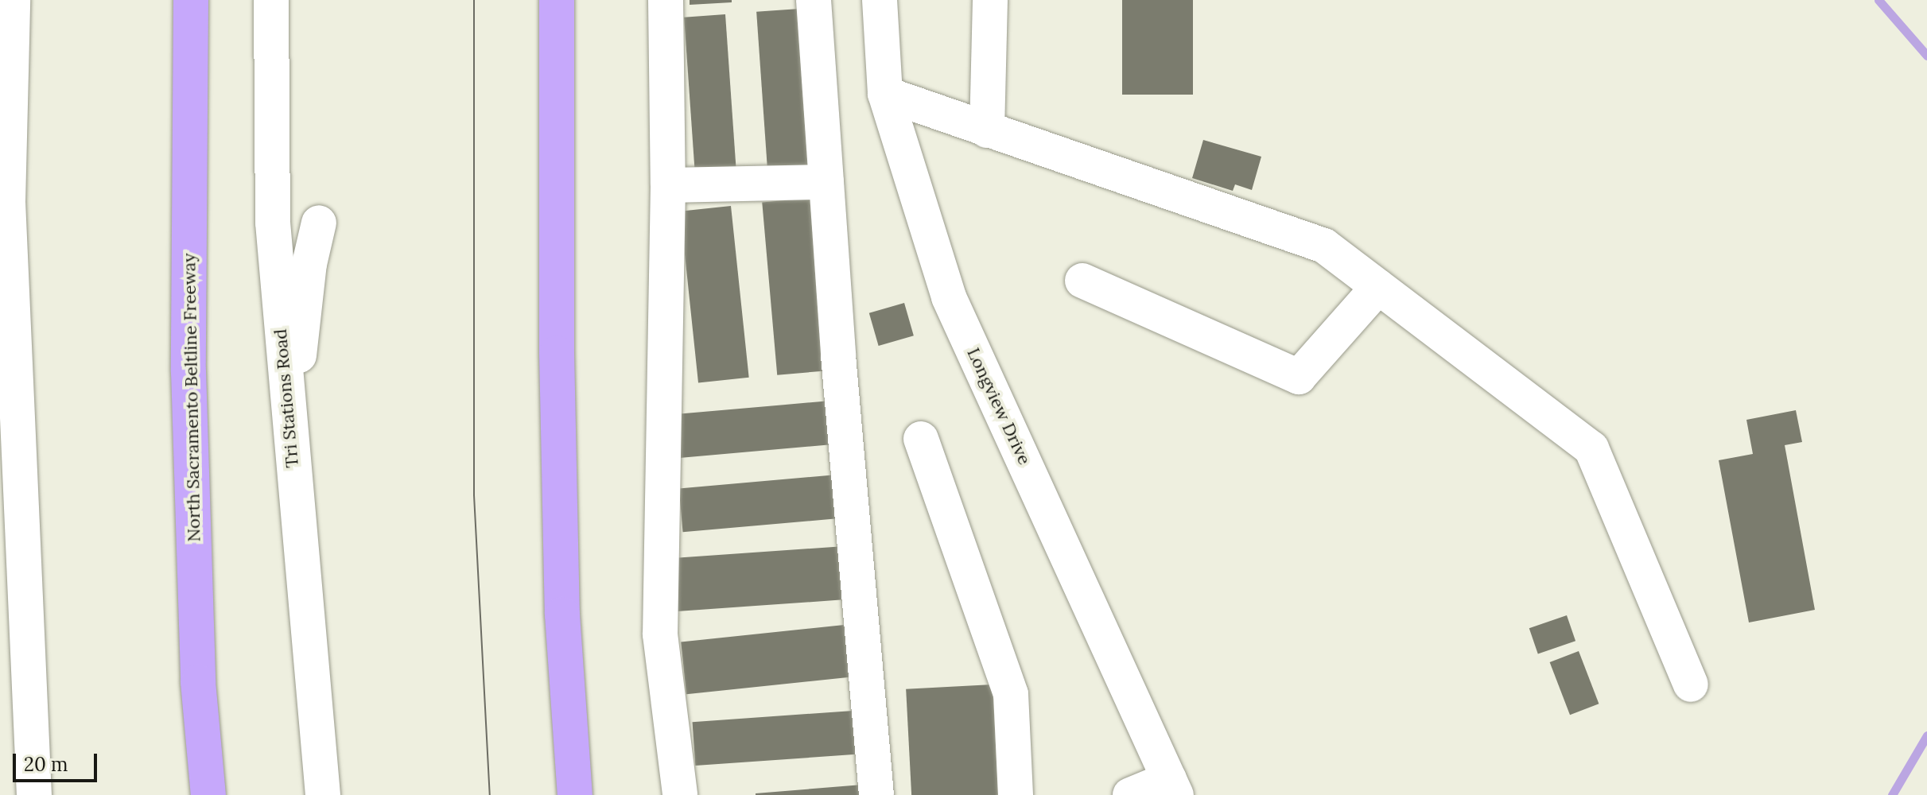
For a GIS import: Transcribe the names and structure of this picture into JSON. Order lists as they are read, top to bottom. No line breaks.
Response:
{"streets":{"highway":["North Sacramento Beltline Freeway"],"street":["Tri Stations Road","Longview Drive"]},"scale_bar":"20 m"}
